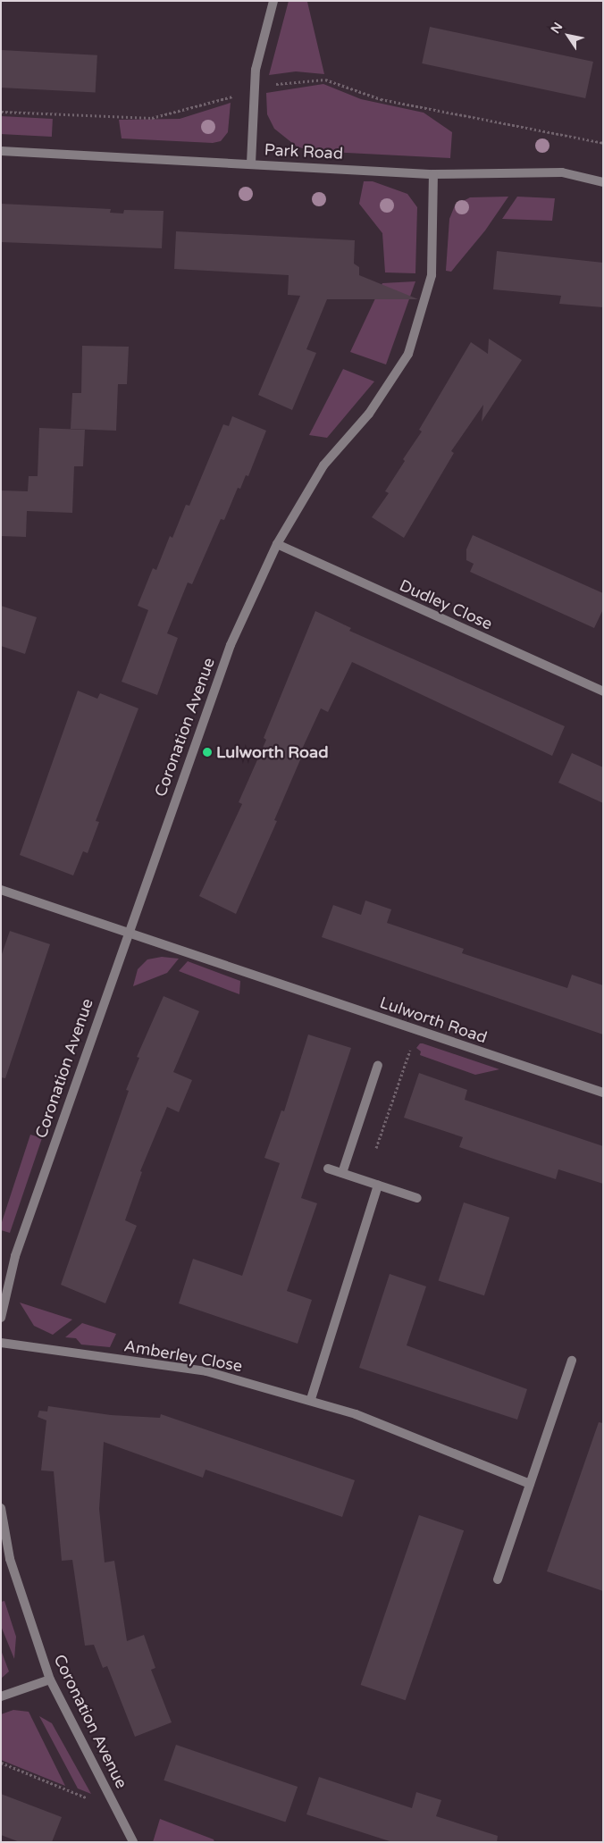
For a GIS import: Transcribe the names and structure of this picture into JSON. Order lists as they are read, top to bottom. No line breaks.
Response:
{"streets":{"street":["Park Road","Dudley Close","Coronation Avenue","Lulworth Road","Amberley Close"]},"crossings":[["Park Road","Coronation Avenue"],["Dudley Close","Coronation Avenue"],["Coronation Avenue","Lulworth Road"]],"places":["Lulworth Road"],"north":"top left"}
